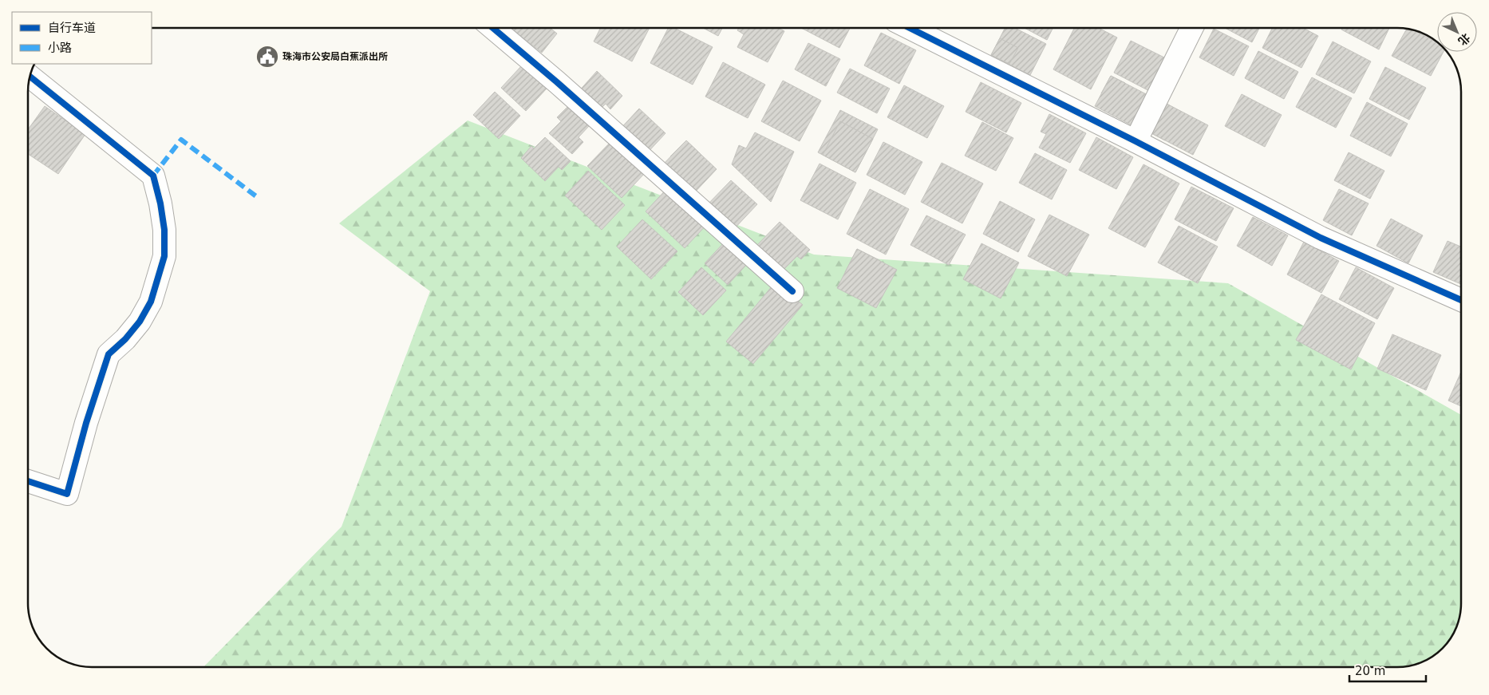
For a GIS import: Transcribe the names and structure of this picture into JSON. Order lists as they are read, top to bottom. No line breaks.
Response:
{"places":{"public building":["珠海市公安局白蕉派出所"]},"legend":["自行车道","小路"],"scale_bar":"20 m","north":"bottom right"}
